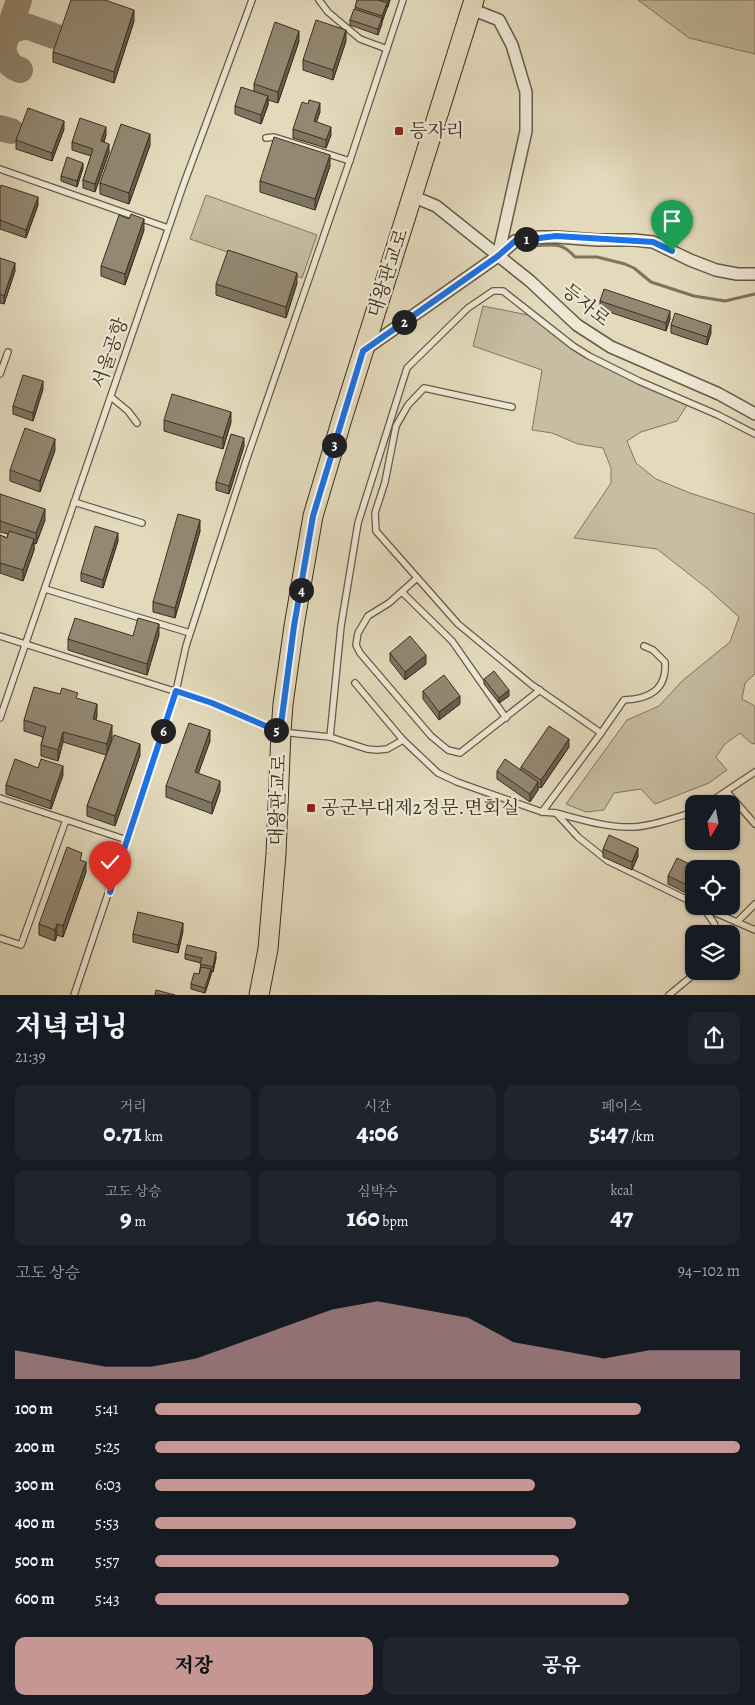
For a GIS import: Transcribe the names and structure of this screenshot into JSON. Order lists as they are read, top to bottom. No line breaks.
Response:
{"streets":{"main road":["대왕판교로"],"street":["등자로"],"lane":["서울공항"]},"crossings":[["대왕판교로","등자로"]],"places":{"transit":["등자리","공군부대제2정문.면회실"]},"north":"bottom","page":{"pins":["1","2","3","4","5","6"],"heading":["저녁 러닝","21:39"],"stats":[["거리","0.71 km"],["시간","4:06"],["페이스","5:47 /km"],["고도 상승","9 m"],["심박수","160 bpm"],["kcal","47"]],"chart":["고도 상승","94–102 m"],"list":[{"name":"100 m","note":"5:41"},{"name":"200 m","note":"5:25"},{"name":"300 m","note":"6:03"},{"name":"400 m","note":"5:53"},{"name":"500 m","note":"5:57"},{"name":"600 m","note":"5:43"}],"buttons":["저장","공유"]}}
